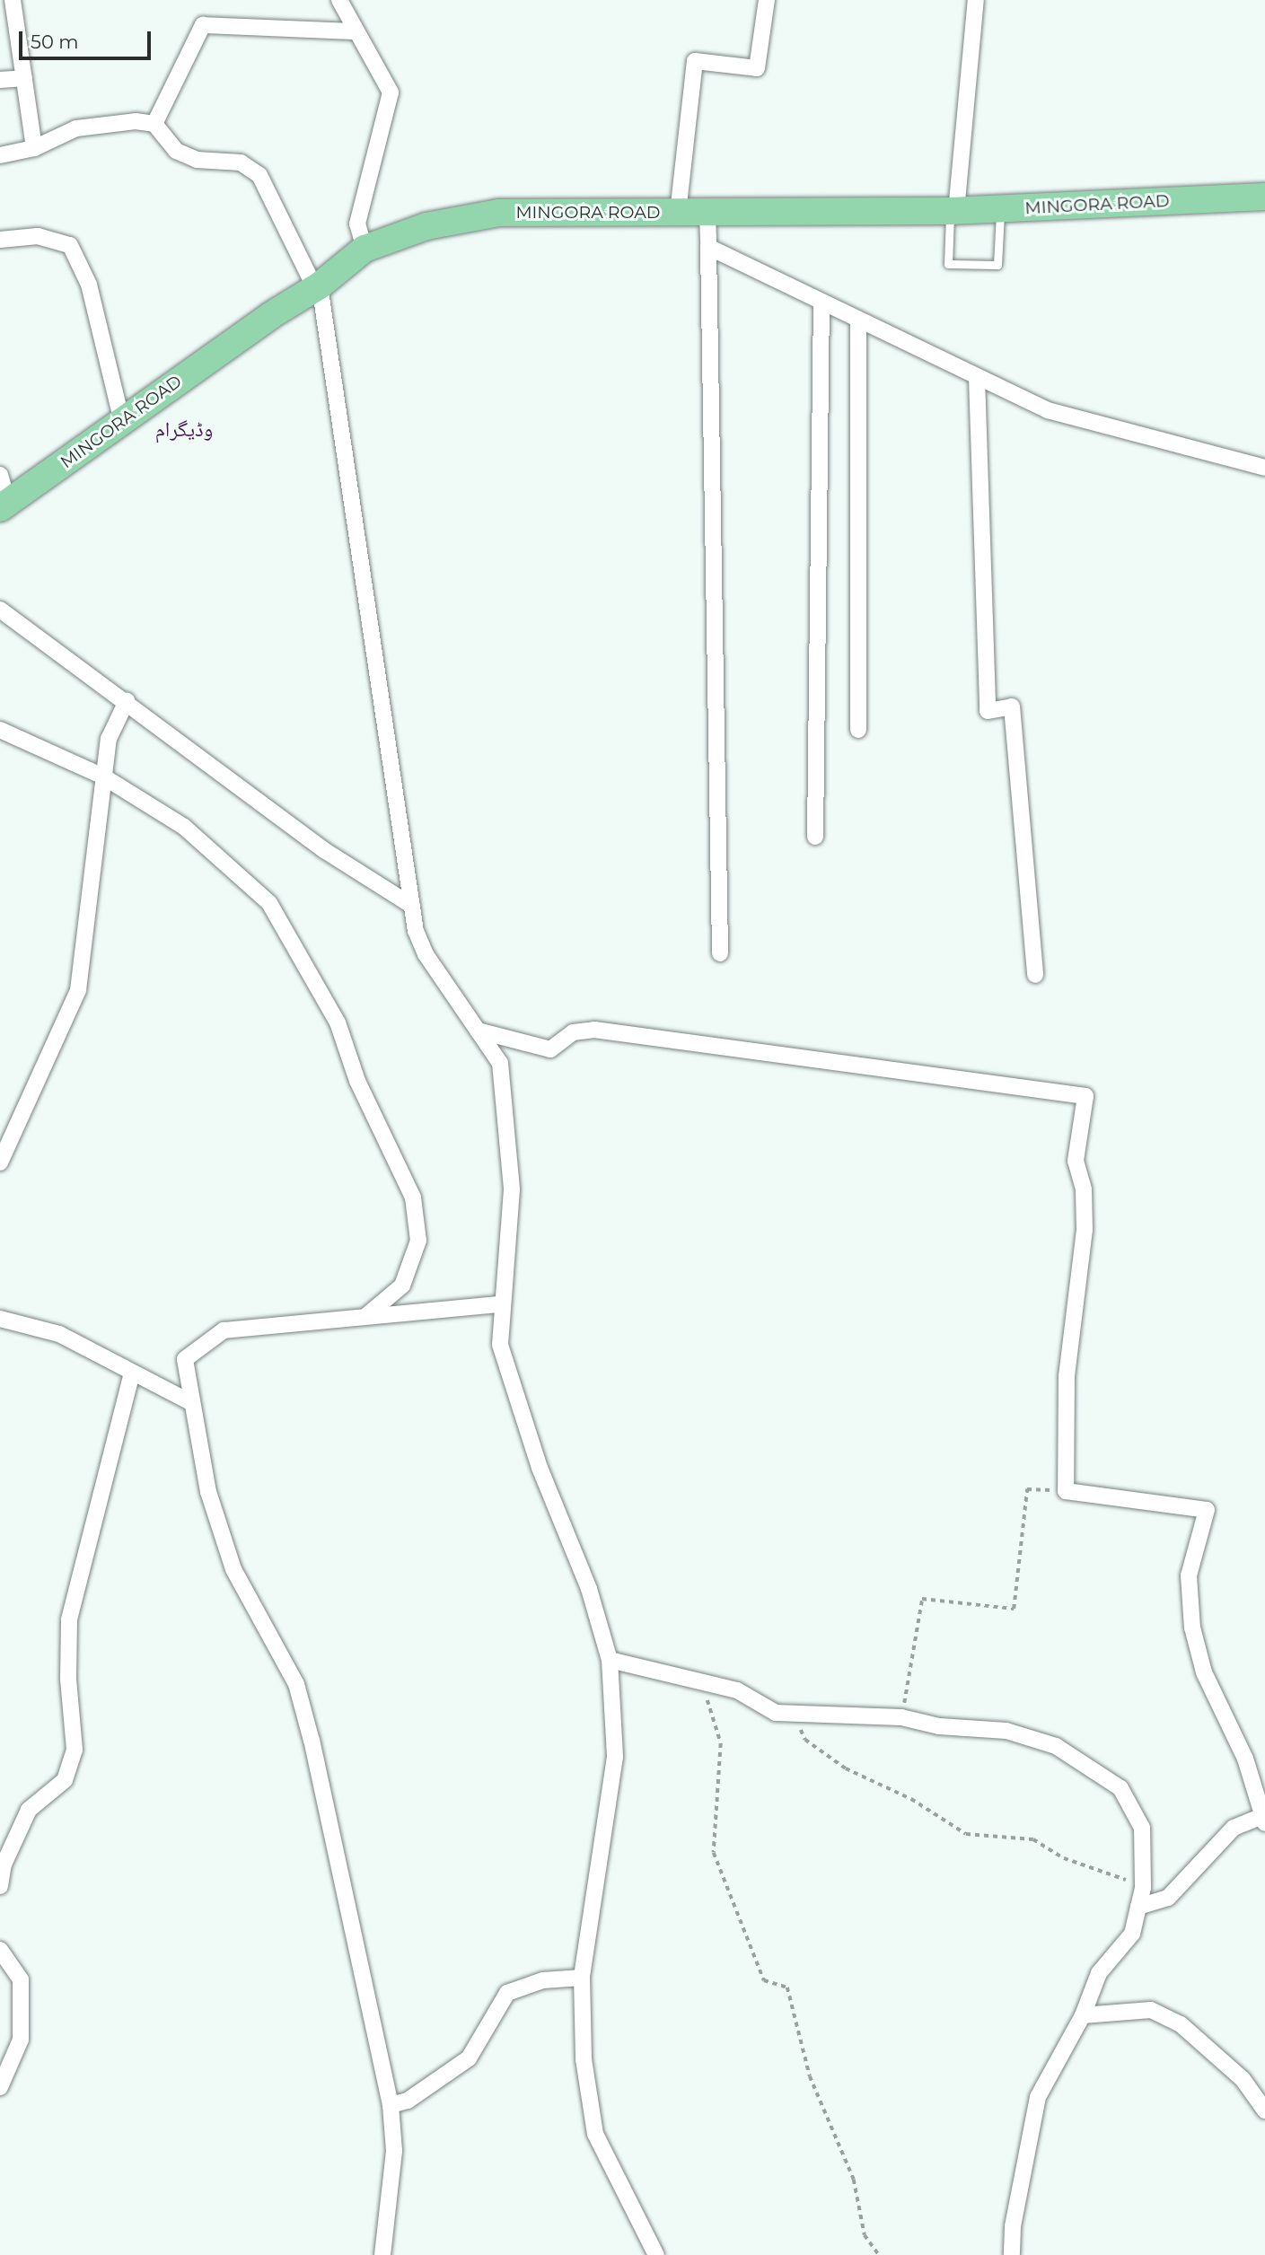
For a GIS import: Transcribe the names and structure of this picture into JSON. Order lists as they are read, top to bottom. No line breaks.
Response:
{"streets":{"highway":["MINGORA ROAD"]},"districts":["وڈیگرام"],"scale_bar":"50 m"}
